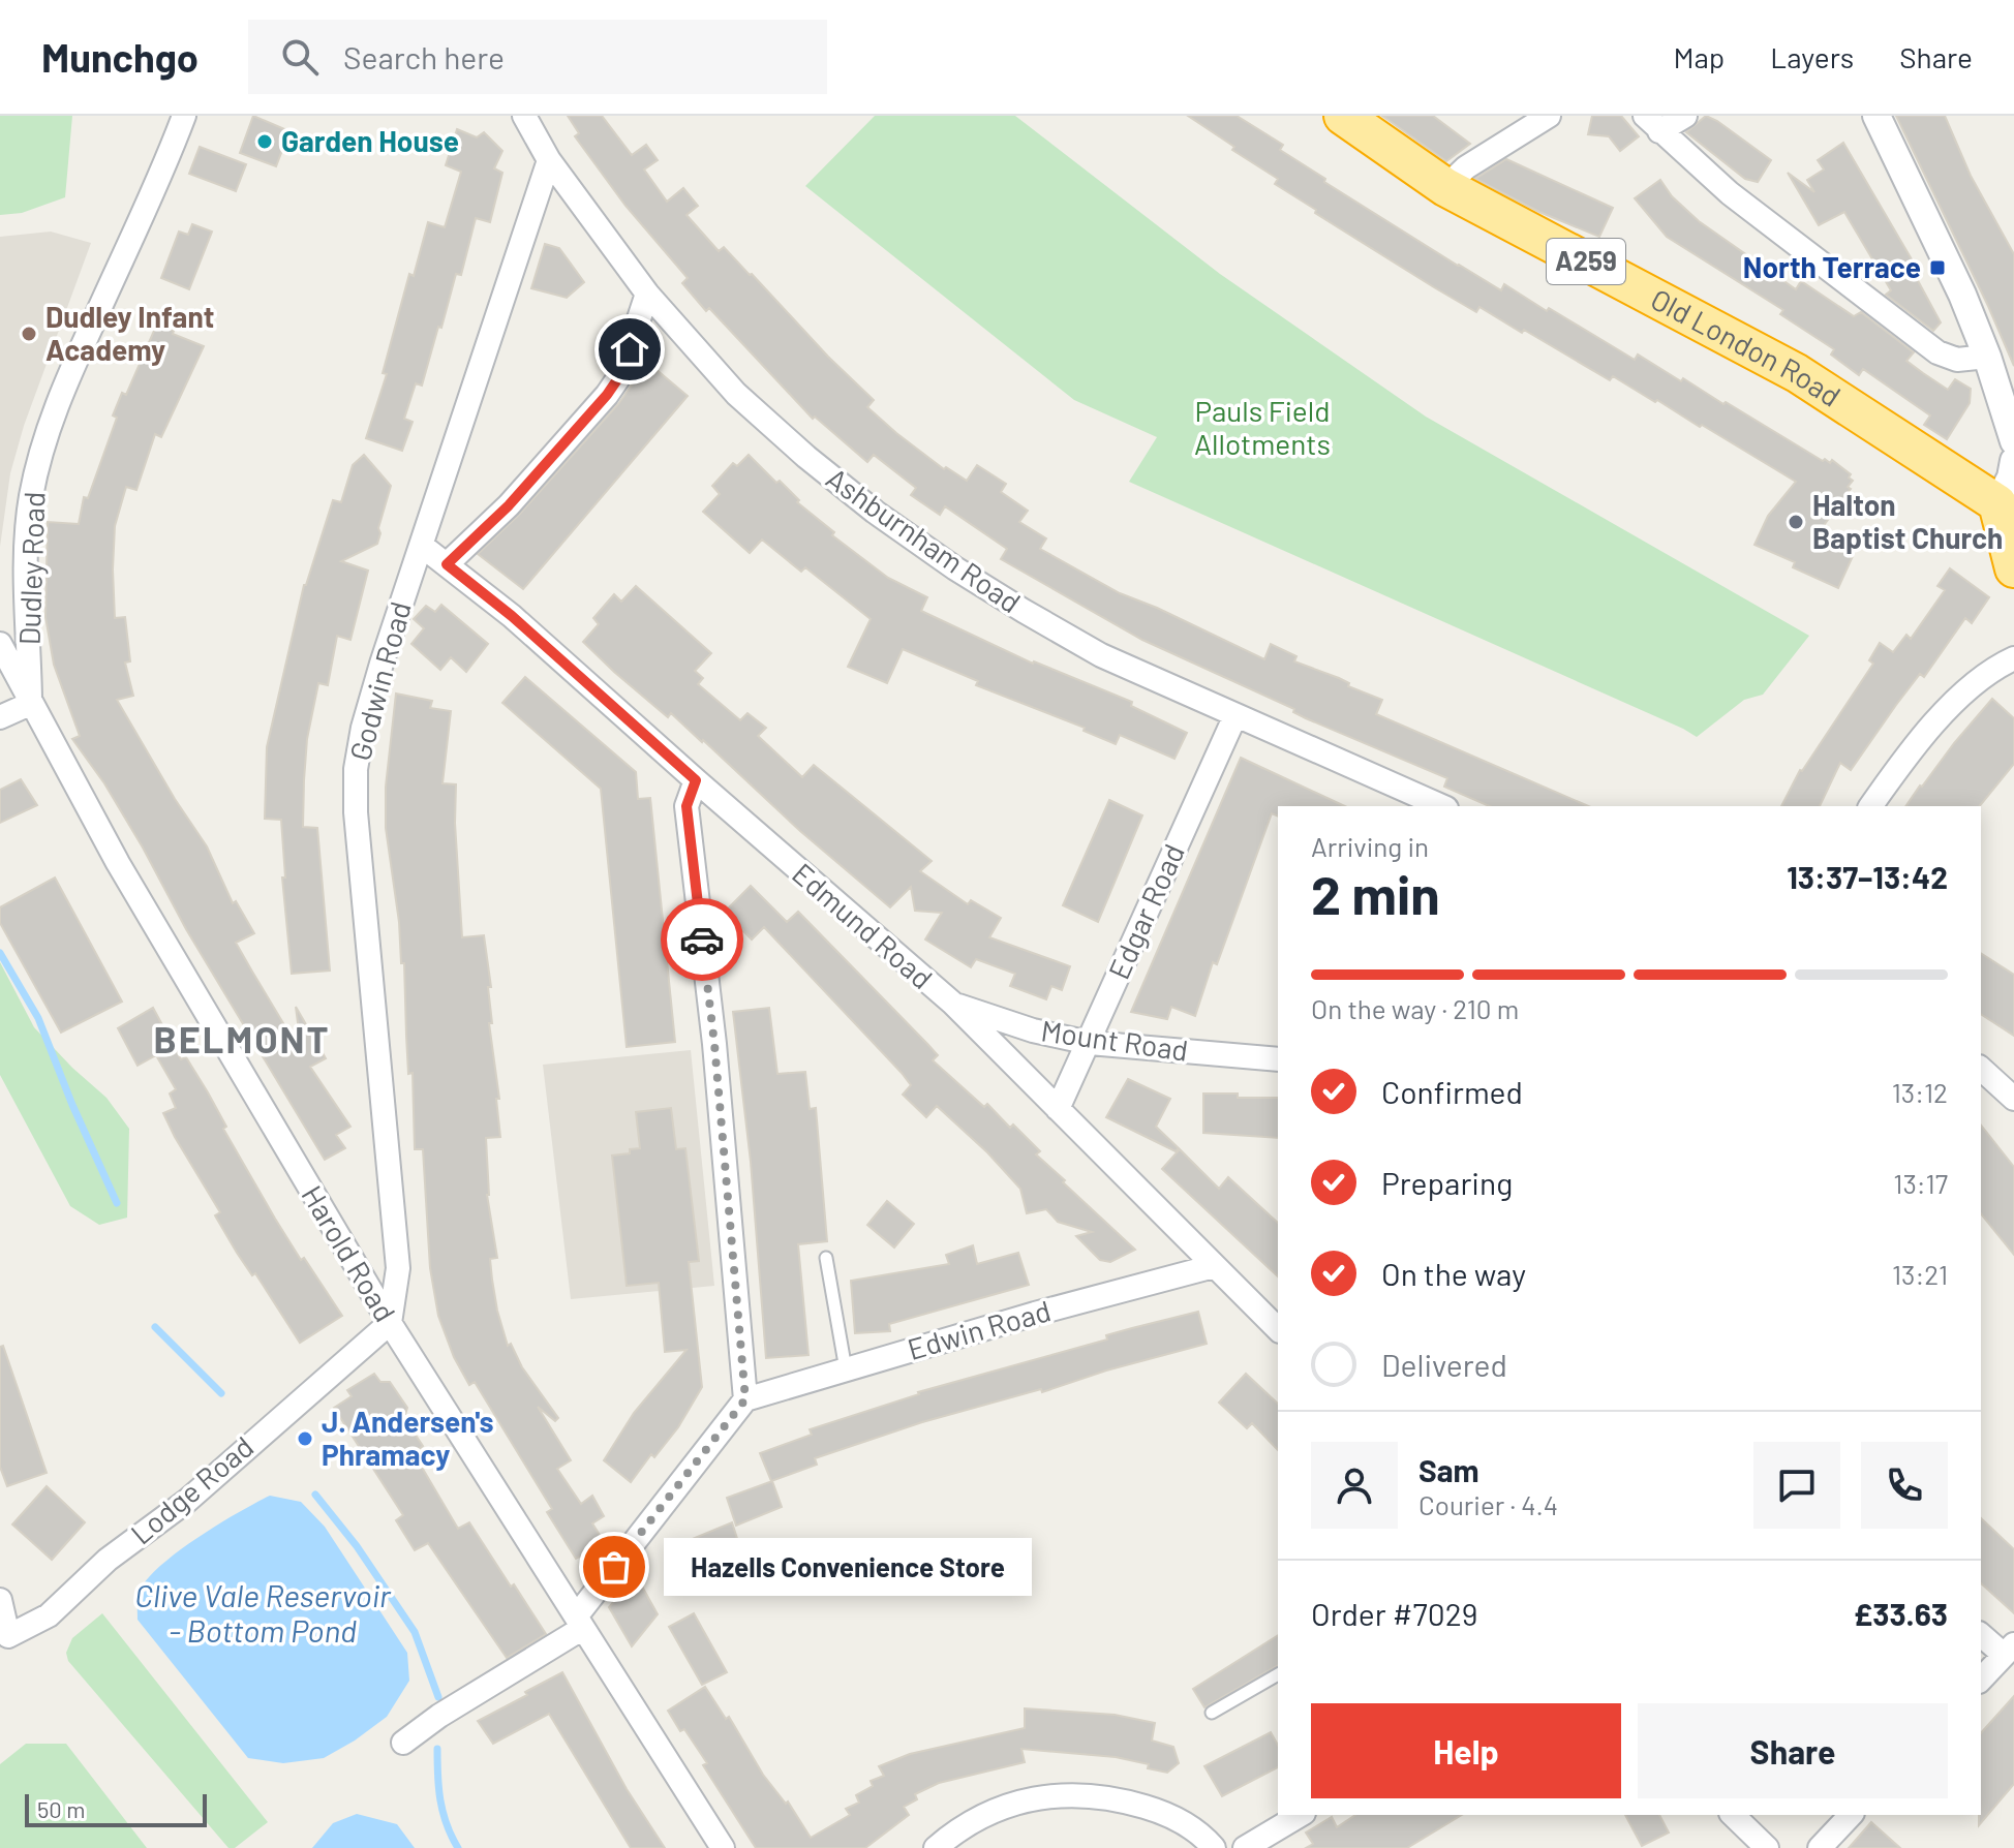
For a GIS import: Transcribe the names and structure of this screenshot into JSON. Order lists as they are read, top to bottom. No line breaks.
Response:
{"streets":{"highway":["A259","Old London Road"],"street":["Ashburnham Road","Dudley Road","Godwin Road","Edgar Road","Edmund Road","Mount Road","Harold Road","Edwin Road","Lodge Road"]},"crossings":[["Ashburnham Road","Godwin Road"],["Ashburnham Road","Edgar Road"],["Dudley Road","Harold Road"],["Godwin Road","Edmund Road"],["Godwin Road","Harold Road"],["Godwin Road","Lodge Road"],["Edgar Road","Edmund Road"],["Edgar Road","Mount Road"],["Edmund Road","Mount Road"],["Edmund Road","Edwin Road"],["Harold Road","Lodge Road"]],"districts":["BELMONT"],"water":["Clive Vale Reservoir - Bottom Pond"],"parks":["Pauls Field Allotments"],"places":{"other":["Garden House","Dudley Infant Academy","Halton Baptist Church","J. Andersen's Phramacy","Hazells Convenience Store"],"transit":["North Terrace"]},"scale_bar":"50 m","page":{"header":"Munchgo","search":"Search here","nav":["Map","Layers","Share"],"heading":["2 min","Arriving in","13:37–13:42"],"panel":["Sam","Courier · 4.4","Order #7029","£33.63"],"bar":"On the way · 210 m","list":[["Confirmed","13:12"],["Preparing","13:17"],["On the way","13:21"],"Delivered"],"bubble":"Hazells Convenience Store","buttons":["Help","Share"],"scale":"50 m"}}
